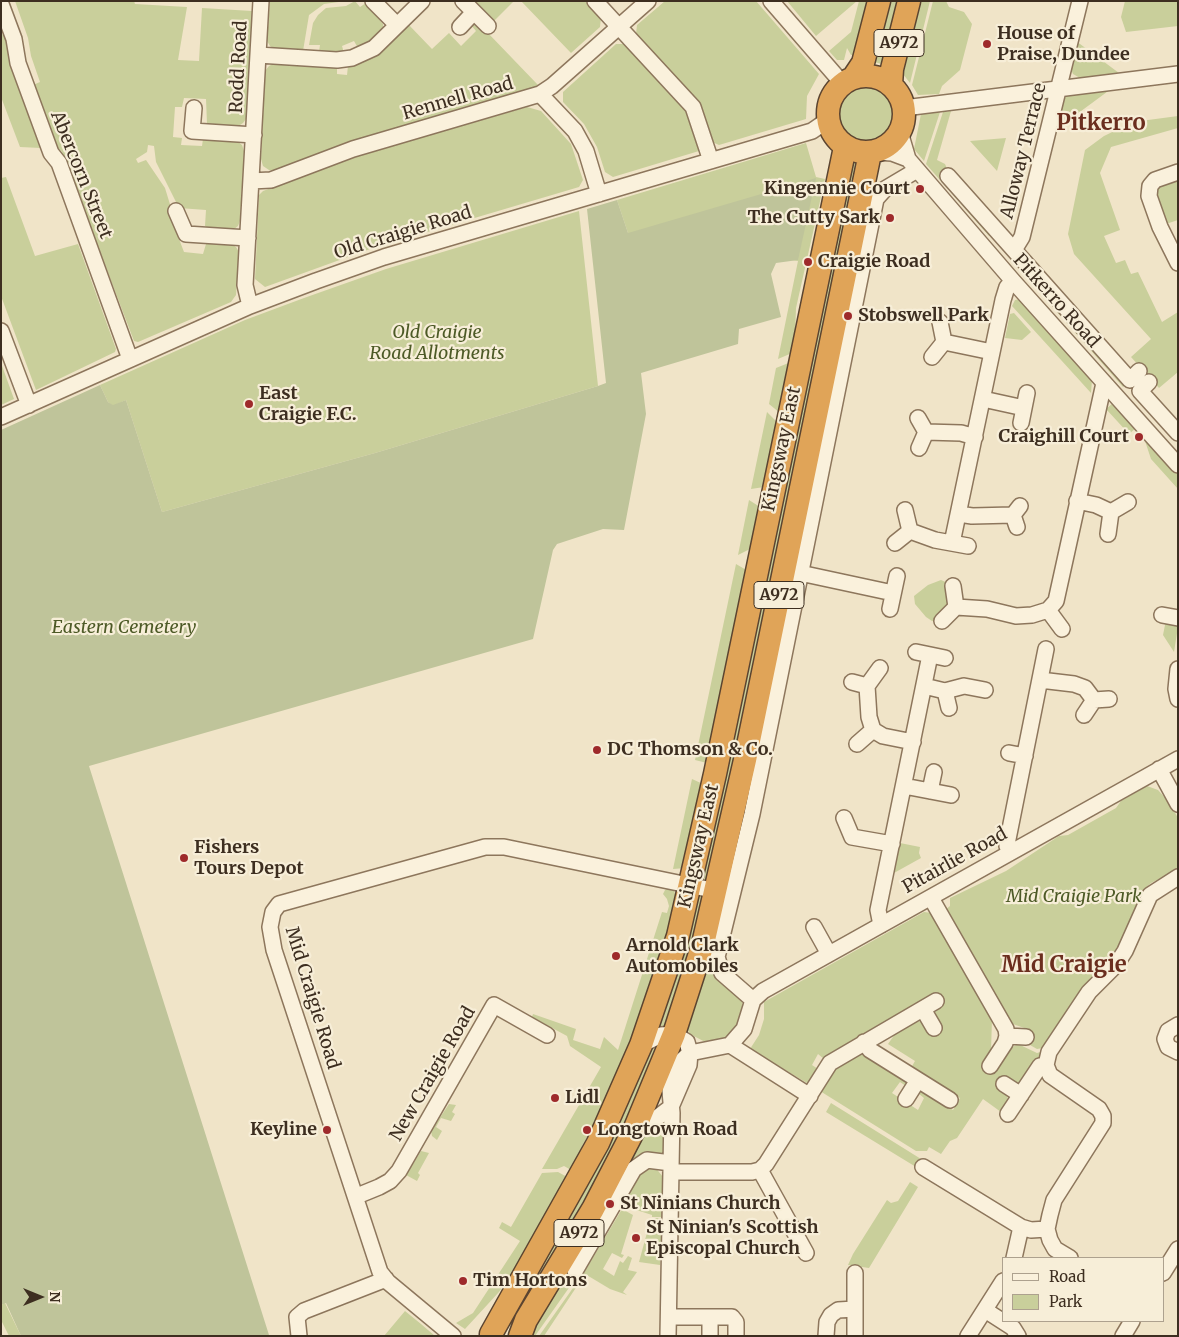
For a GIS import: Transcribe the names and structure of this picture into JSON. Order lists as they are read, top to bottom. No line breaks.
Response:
{"streets":{"highway":["A972","Kingsway East"],"street":["Rodd Road","Rennell Road","Alloway Terrace","Abercorn Street","Old Craigie Road","Pitkerro Road","Pitairlie Road","Mid Craigie Road","New Craigie Road"]},"crossings":[["A972","Old Craigie Road"],["A972","Pitkerro Road"],["A972","Kingsway East"],["Rodd Road","Rennell Road"],["Rodd Road","Old Craigie Road"],["Alloway Terrace","Pitkerro Road"],["Abercorn Street","Old Craigie Road"],["Old Craigie Road","Pitkerro Road"],["Old Craigie Road","Kingsway East"],["Pitkerro Road","Kingsway East"],["Kingsway East","Mid Craigie Road"],["Mid Craigie Road","New Craigie Road"]],"districts":["Pitkerro","Mid Craigie"],"parks":["Old Craigie Road Allotments","Eastern Cemetery","Mid Craigie Park"],"places":["House of Praise, Dundee","Kingennie Court","The Cutty Sark","Craigie Road","Stobswell Park","East Craigie F.C.","Craighill Court","DC Thomson & Co.","Fishers Tours Depot","Arnold Clark Automobiles","Lidl","Keyline","Longtown Road","St Ninians Church","St Ninian's Scottish Episcopal Church","Tim Hortons"],"legend":["Road","Park"],"north":"right"}
